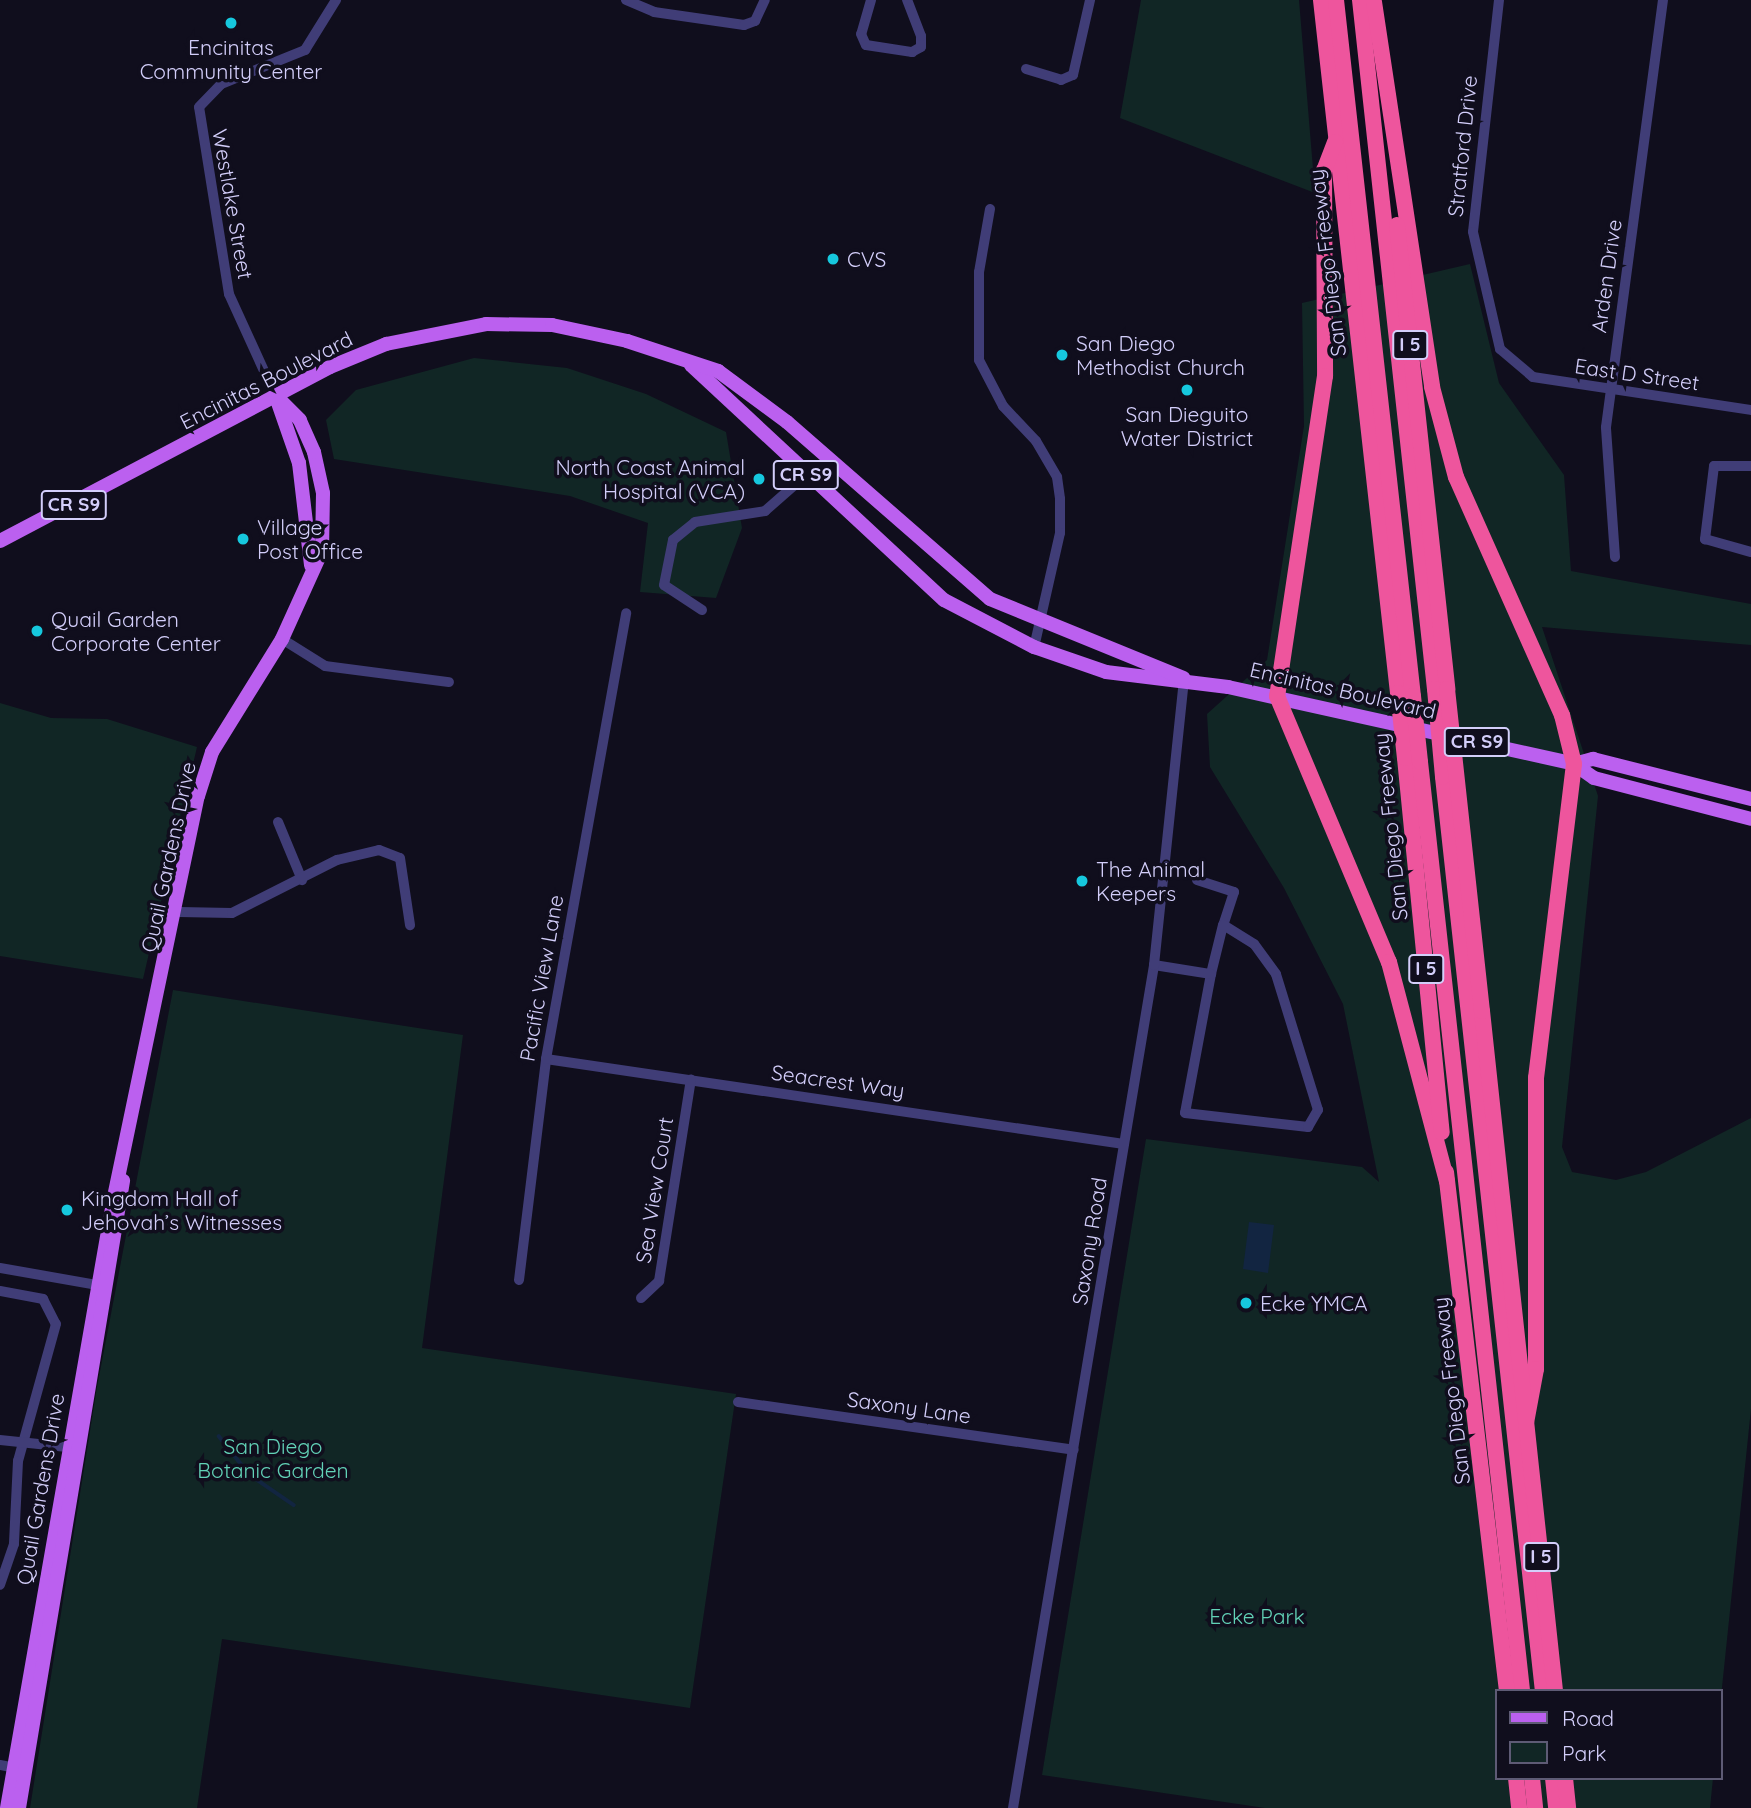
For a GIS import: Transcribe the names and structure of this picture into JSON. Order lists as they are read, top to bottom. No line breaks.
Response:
{"streets":{"highway":["San Diego Freeway","I 5"],"main road":["Encinitas Boulevard","CR S9","Quail Gardens Drive"],"street":["Stratford Drive","Westlake Street","Arden Drive","East D Street","Pacific View Lane","Seacrest Way","Sea View Court","Saxony Road","Saxony Lane"]},"crossings":[["Stratford Drive","East D Street"],["Westlake Street","Encinitas Boulevard"],["Westlake Street","Quail Gardens Drive"],["Arden Drive","East D Street"],["Encinitas Boulevard","Quail Gardens Drive"],["Encinitas Boulevard","Saxony Road"],["Pacific View Lane","Seacrest Way"],["Seacrest Way","Sea View Court"],["Seacrest Way","Saxony Road"],["Saxony Road","Saxony Lane"]],"parks":["San Diego Botanic Garden","Ecke Park"],"places":["Encinitas Community Center","CVS","San Diego Methodist Church","San Dieguito Water District","North Coast Animal Hospital (VCA)","Village Post Office","Quail Garden Corporate Center","The Animal Keepers","Kingdom Hall of Jehovah’s Witnesses","Ecke YMCA"],"legend":["Road","Park"]}
